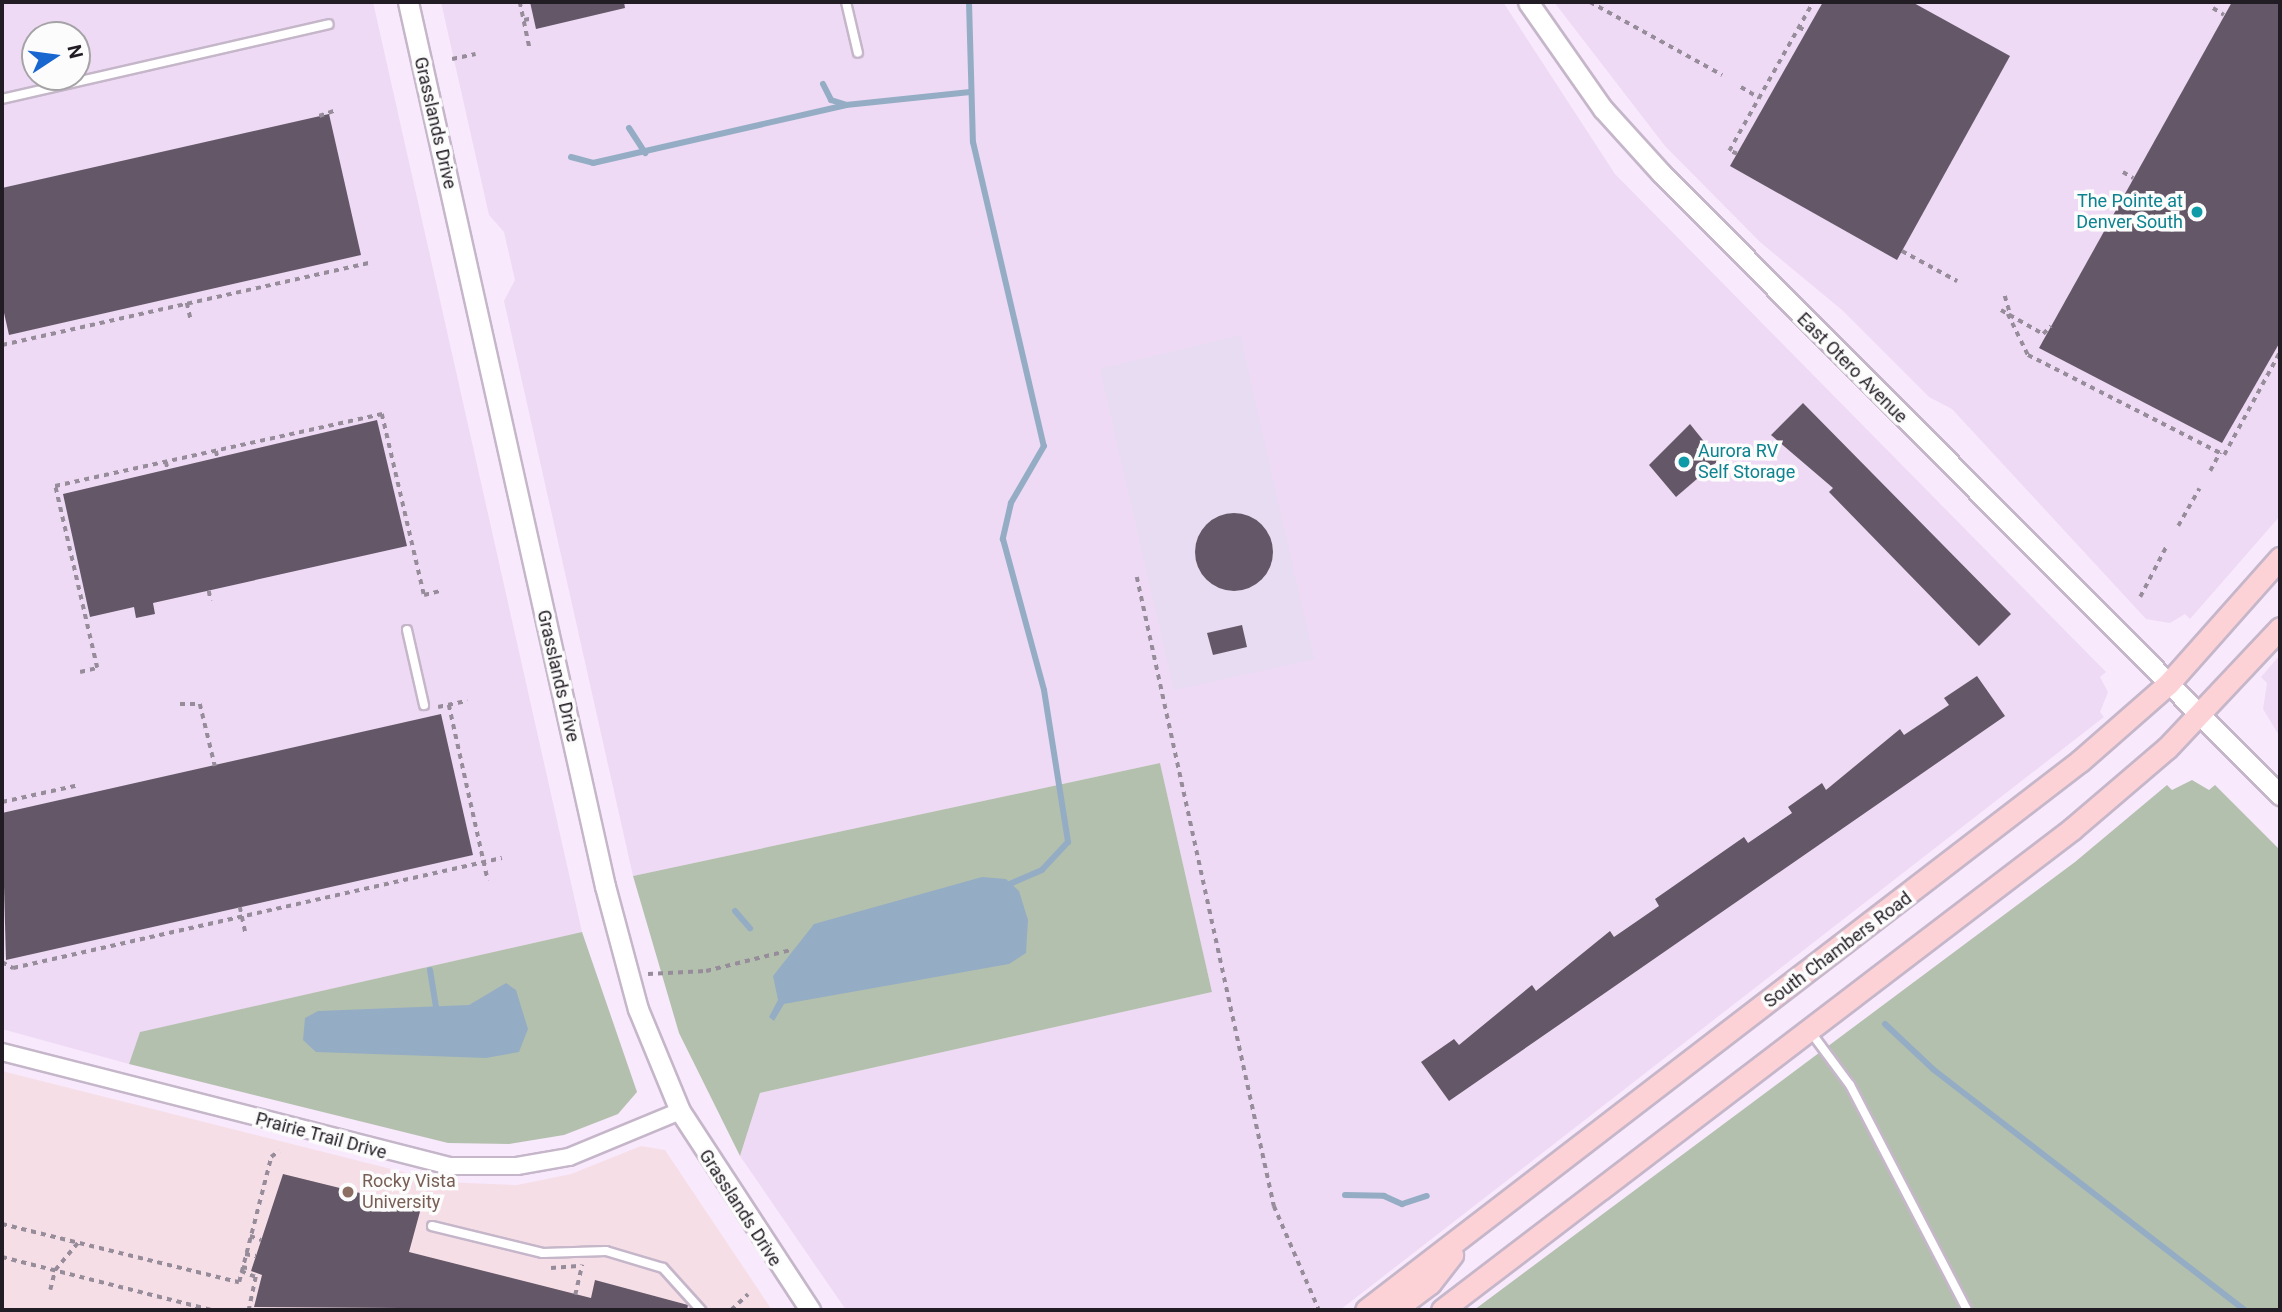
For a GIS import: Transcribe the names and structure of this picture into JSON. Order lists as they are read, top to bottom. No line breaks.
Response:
{"streets":{"main road":["South Chambers Road"],"street":["Grasslands Drive","East Otero Avenue","Prairie Trail Drive"]},"crossings":[["Grasslands Drive","Prairie Trail Drive"],["East Otero Avenue","South Chambers Road"]],"places":["The Pointe at Denver South","Aurora RV Self Storage","Rocky Vista University"],"north":"right"}
